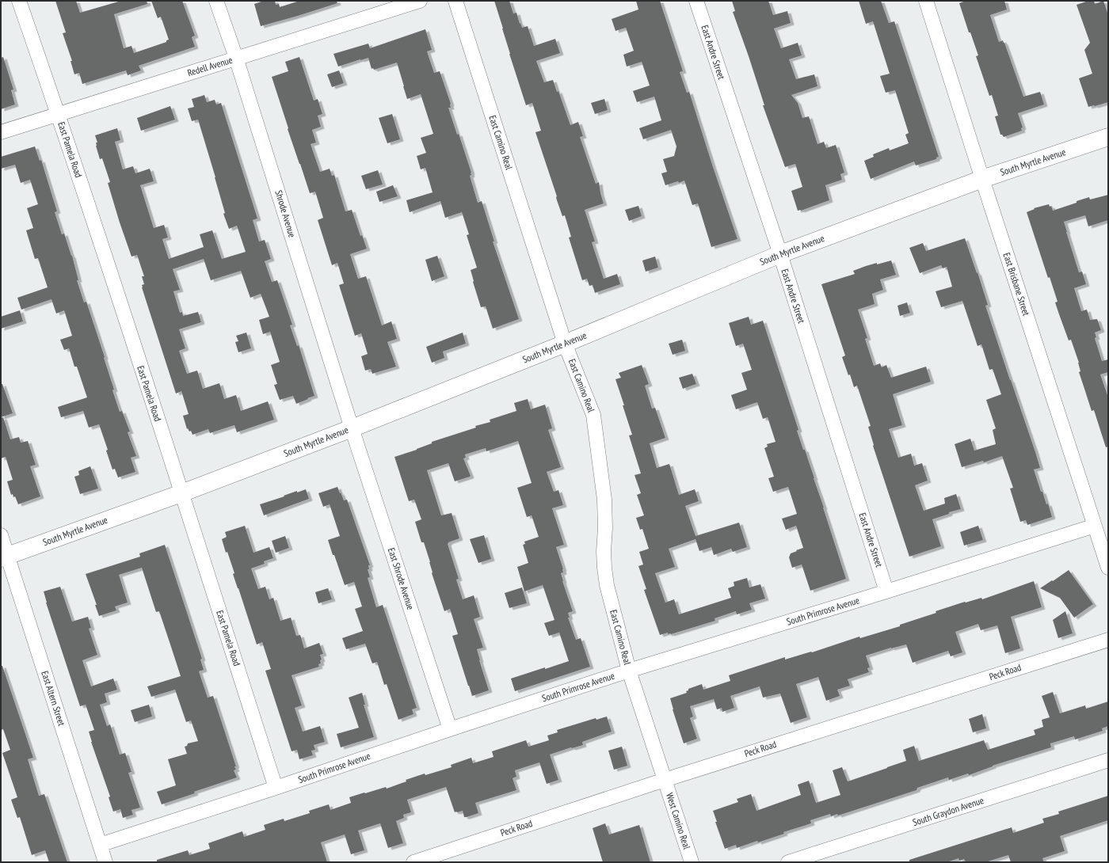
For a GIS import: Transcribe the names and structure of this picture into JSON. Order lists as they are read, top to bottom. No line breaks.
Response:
{"streets":{"main road":["South Myrtle Avenue"],"street":["East Andre Street","Redell Avenue","East Camino Real","East Pamela Road","Shrode Avenue","East Brisbane Street","East Shrode Avenue","South Primrose Avenue","Peck Road","East Altern Street","South Graydon Avenue","West Camino Real"]},"crossings":[["East Andre Street","South Myrtle Avenue"],["East Andre Street","South Primrose Avenue"],["Redell Avenue","East Pamela Road"],["Redell Avenue","Shrode Avenue"],["East Camino Real","South Myrtle Avenue"],["East Camino Real","South Primrose Avenue"],["East Camino Real","Peck Road"],["East Camino Real","West Camino Real"],["East Pamela Road","South Myrtle Avenue"],["East Pamela Road","South Primrose Avenue"],["South Myrtle Avenue","Shrode Avenue"],["South Myrtle Avenue","East Brisbane Street"],["South Myrtle Avenue","East Shrode Avenue"],["South Myrtle Avenue","East Altern Street"],["Shrode Avenue","East Shrode Avenue"],["East Brisbane Street","South Primrose Avenue"],["East Shrode Avenue","South Primrose Avenue"],["South Primrose Avenue","East Altern Street"],["Peck Road","West Camino Real"]]}
